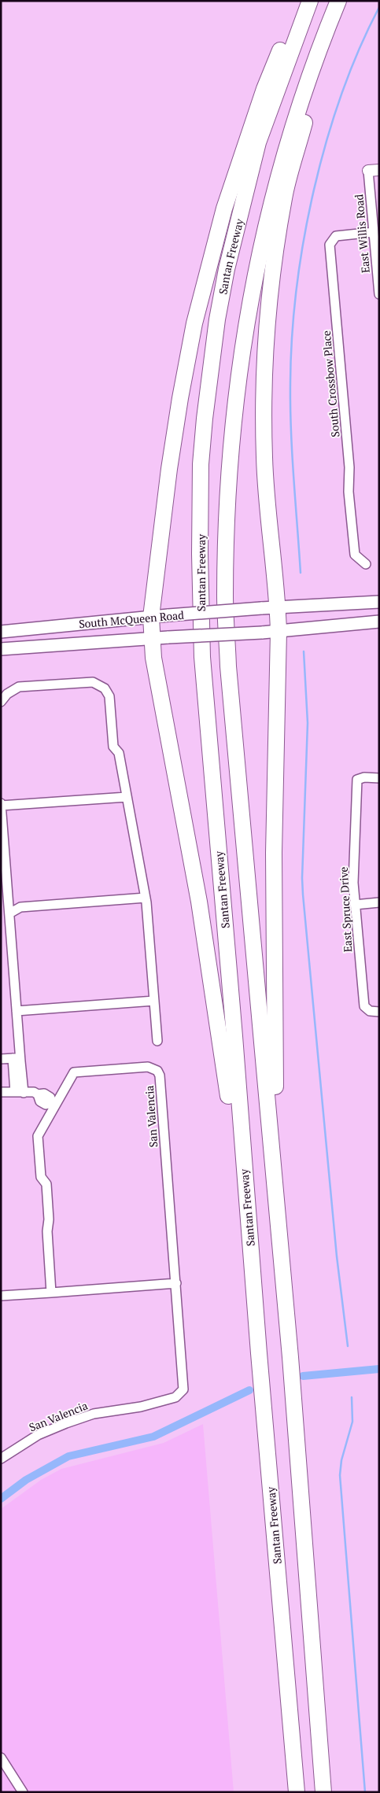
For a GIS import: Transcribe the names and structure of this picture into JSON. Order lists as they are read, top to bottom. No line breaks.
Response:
{"streets":{"highway":["Santan Freeway"],"main road":["South McQueen Road"],"street":["East Willis Road","South Crossbow Place","East Spruce Drive","San Valencia"]},"crossings":[["East Willis Road","South Crossbow Place"]]}
